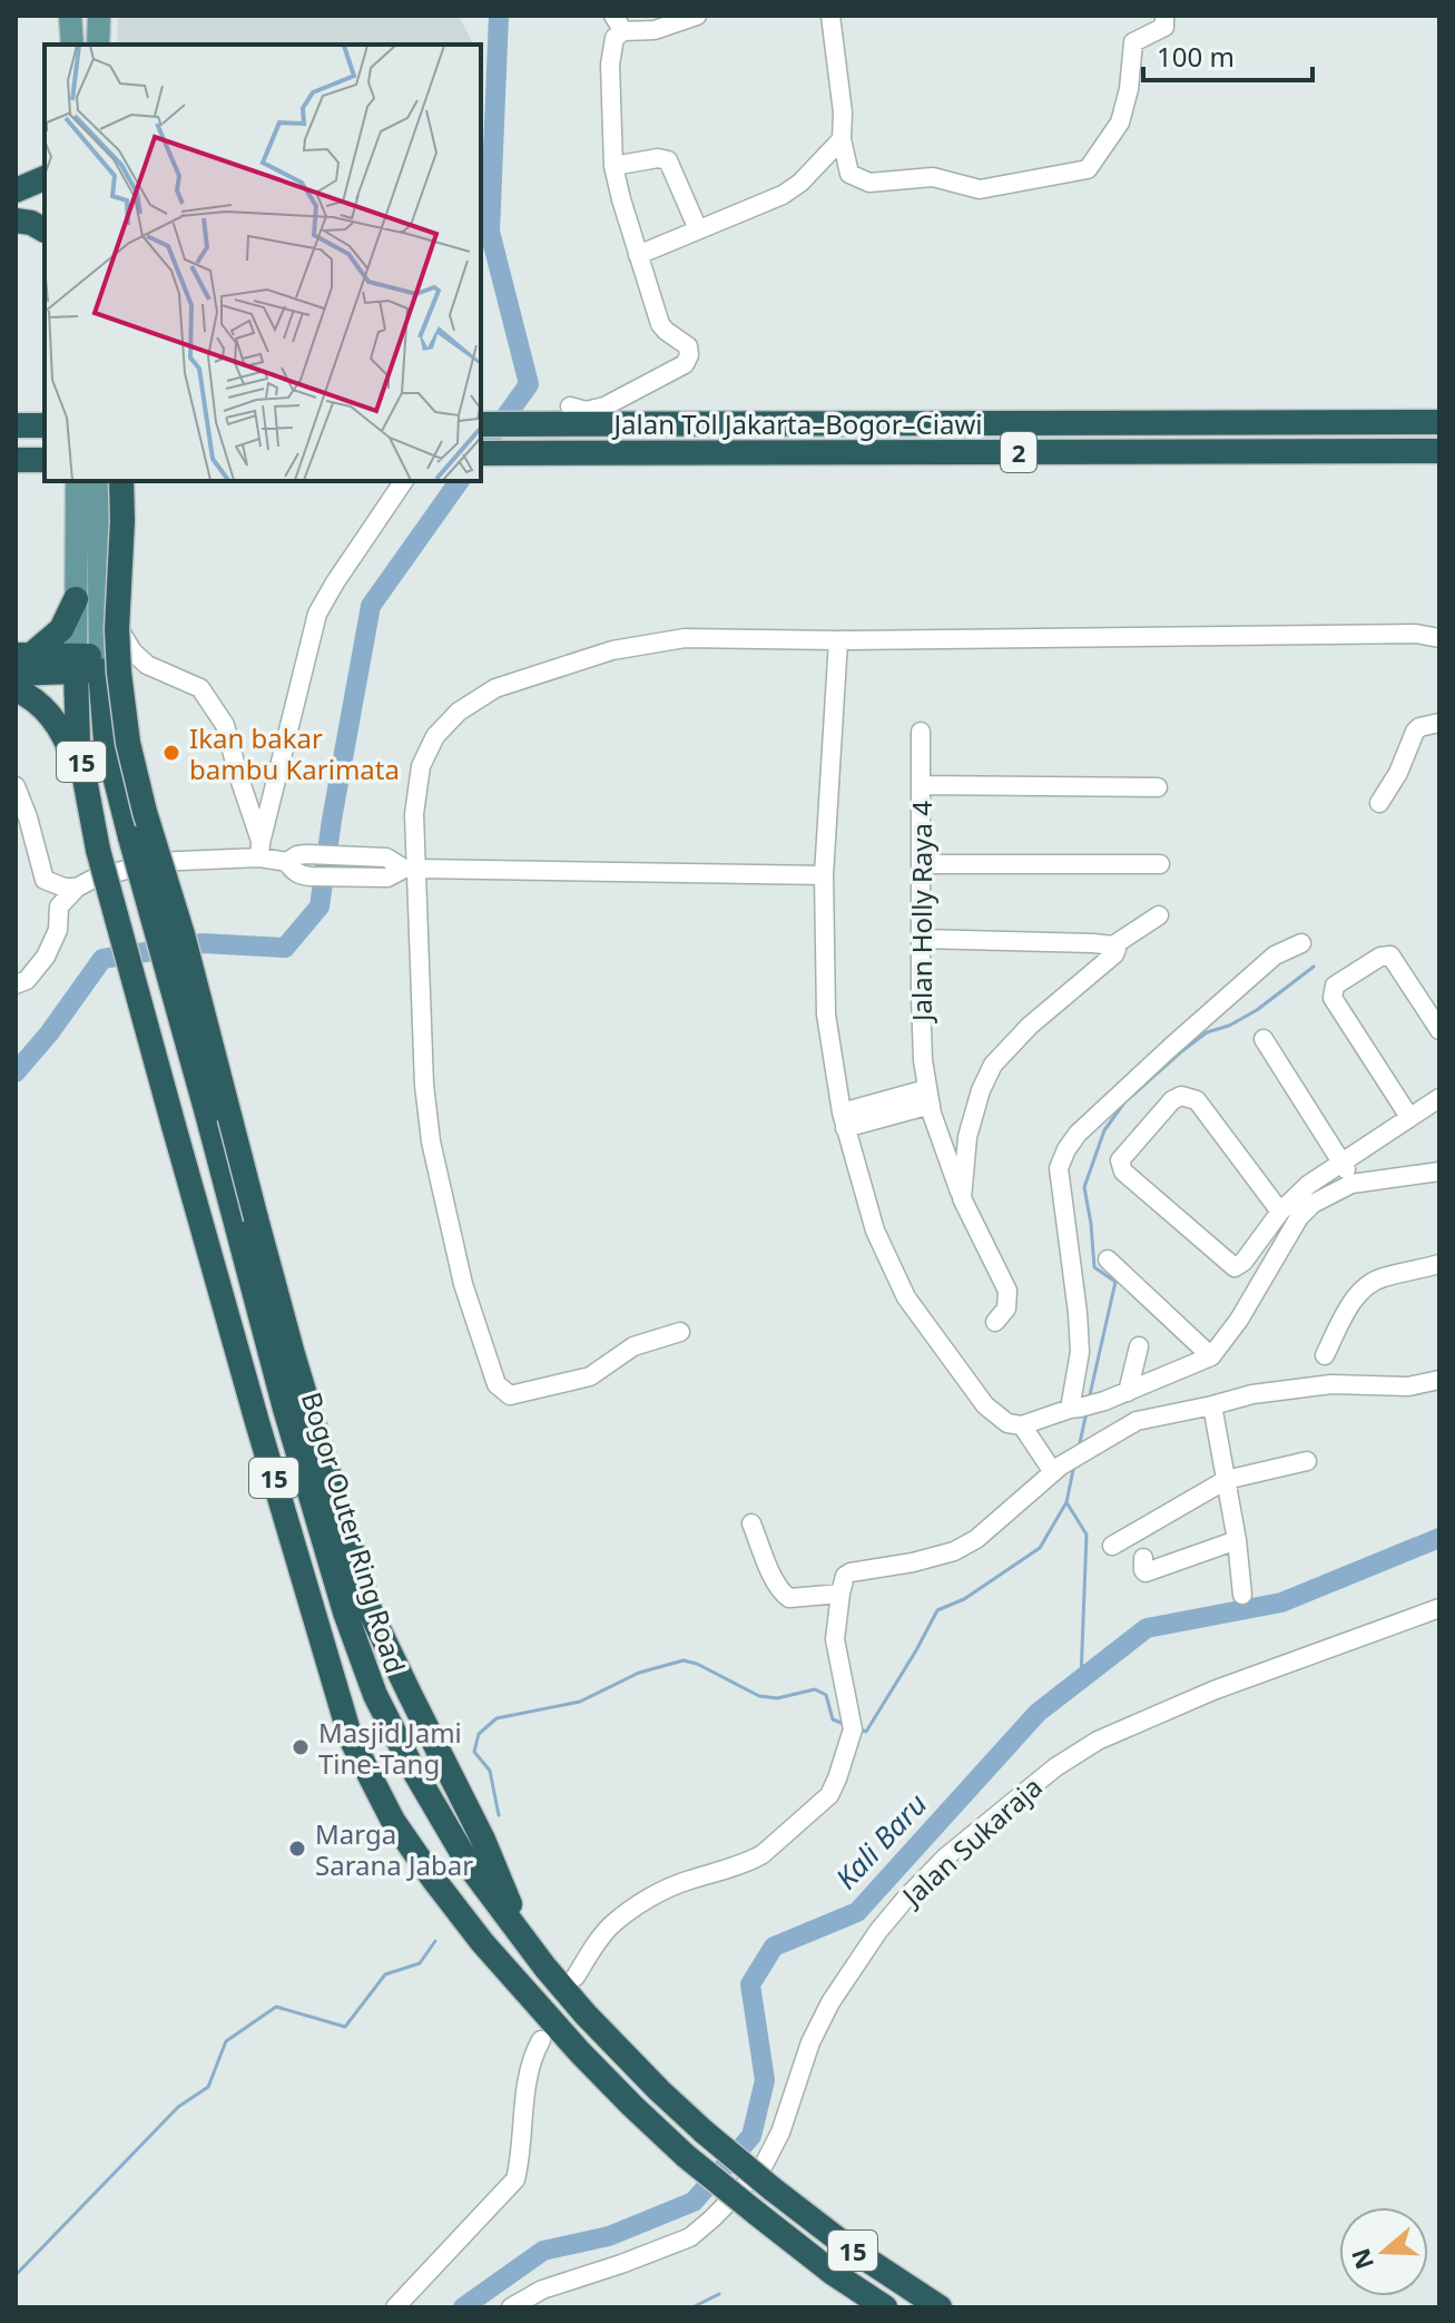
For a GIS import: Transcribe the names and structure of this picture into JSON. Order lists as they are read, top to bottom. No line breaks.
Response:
{"streets":{"highway":["Jalan Tol Jakarta–Bogor–Ciawi","2","15","Bogor Outer Ring Road"],"street":["Jalan Holly Raya 4","Jalan Sukaraja"]},"crossings":[["15","Bogor Outer Ring Road"]],"water":["Kali Baru"],"places":["Ikan bakar bambu Karimata","Masjid Jami Tine-Tang","Marga Sarana Jabar"],"scale_bar":"100 m","north":"left"}
